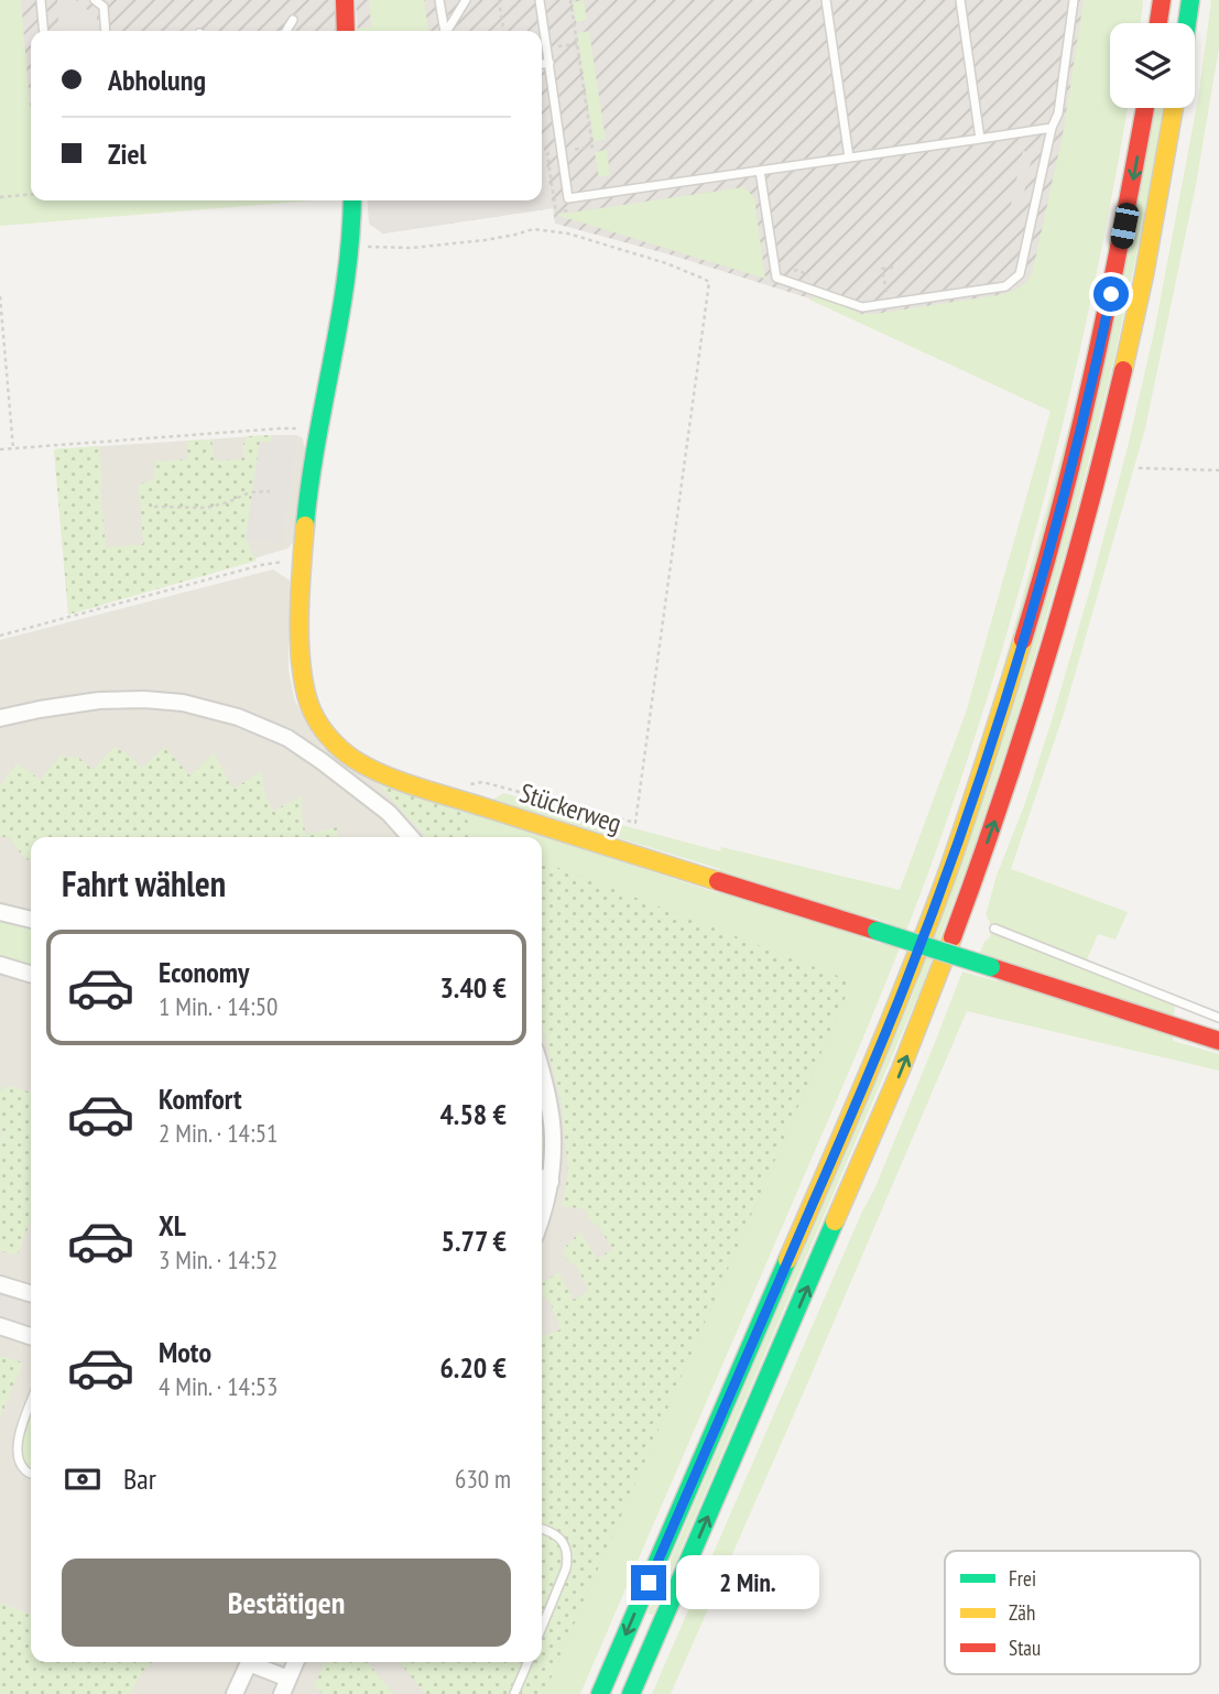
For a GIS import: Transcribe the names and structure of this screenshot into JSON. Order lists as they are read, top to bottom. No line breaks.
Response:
{"streets":{"main road":["Stückerweg"]},"legend":["Frei","Zäh","Stau"],"page":{"banner":["Abholung","Ziel"],"heading":"Fahrt wählen","list":[{"name":"Economy","note":"1 Min. · 14:50","value":"3.40 €"},{"name":"Komfort","note":"2 Min. · 14:51","value":"4.58 €"},{"name":"XL","note":"3 Min. · 14:52","value":"5.77 €"},{"name":"Moto","note":"4 Min. · 14:53","value":"6.20 €"}],"pay":["Bar","630 m"],"buttons":"Bestätigen","bubble":"2 Min."}}
